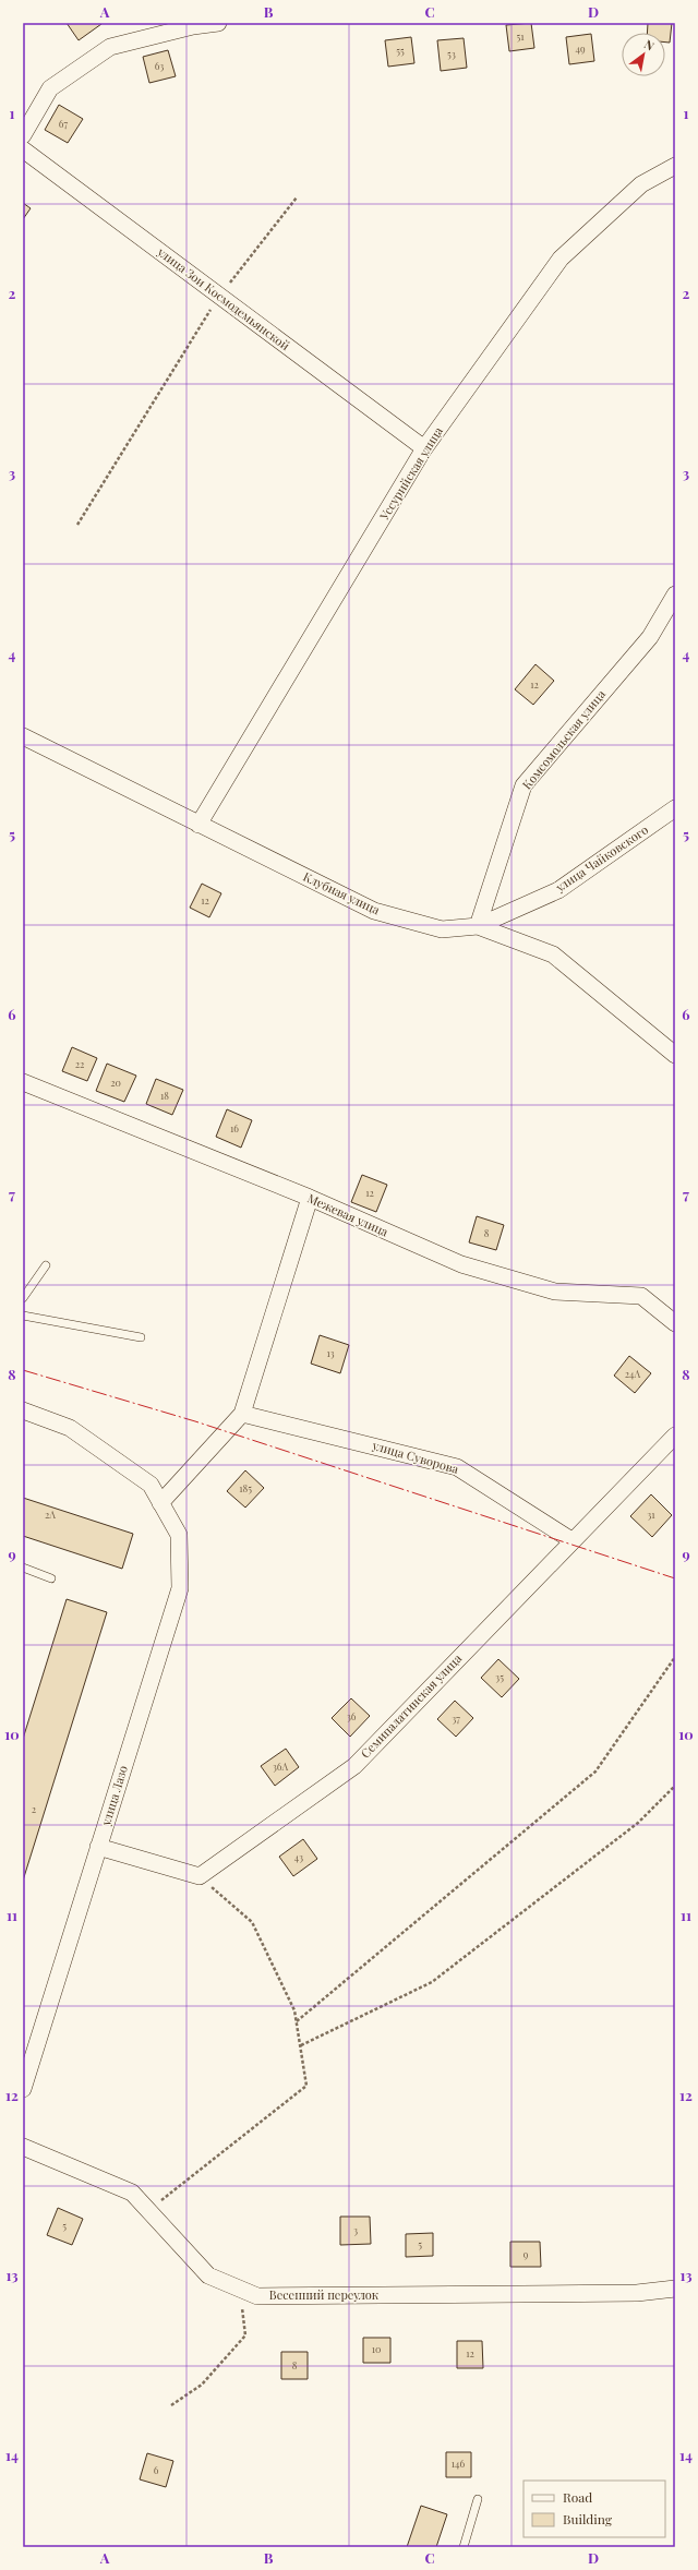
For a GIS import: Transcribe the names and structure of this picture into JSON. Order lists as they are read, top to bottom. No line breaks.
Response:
{"streets":{"street":["улица Зои Космодемьянской","Уссурийская улица","Комсомольская улица","улица Чайковского","Клубная улица","Межевая улица","улица Суворова","Семипалатинская улица","улица Лазо","Весенний переулок"]},"crossings":[["улица Зои Космодемьянской","Уссурийская улица"],["Уссурийская улица","Клубная улица"],["Комсомольская улица","улица Чайковского"],["Комсомольская улица","Клубная улица"],["улица Чайковского","Клубная улица"],["улица Суворова","Семипалатинская улица"]],"house_numbers":["51","49","55","53","63","67","12","12","22","20","18","16","12","8","13","24А","185","2А","31","35","36","37","36А","2","43","5","3","5","9","10","12","8","146","6"],"legend":["Road","Building"],"north":"top right","grid":{"columns":["A","B","C","D"],"rows":["1","2","3","4","5","6","7","8","9","10","11","12","13","14"]}}
